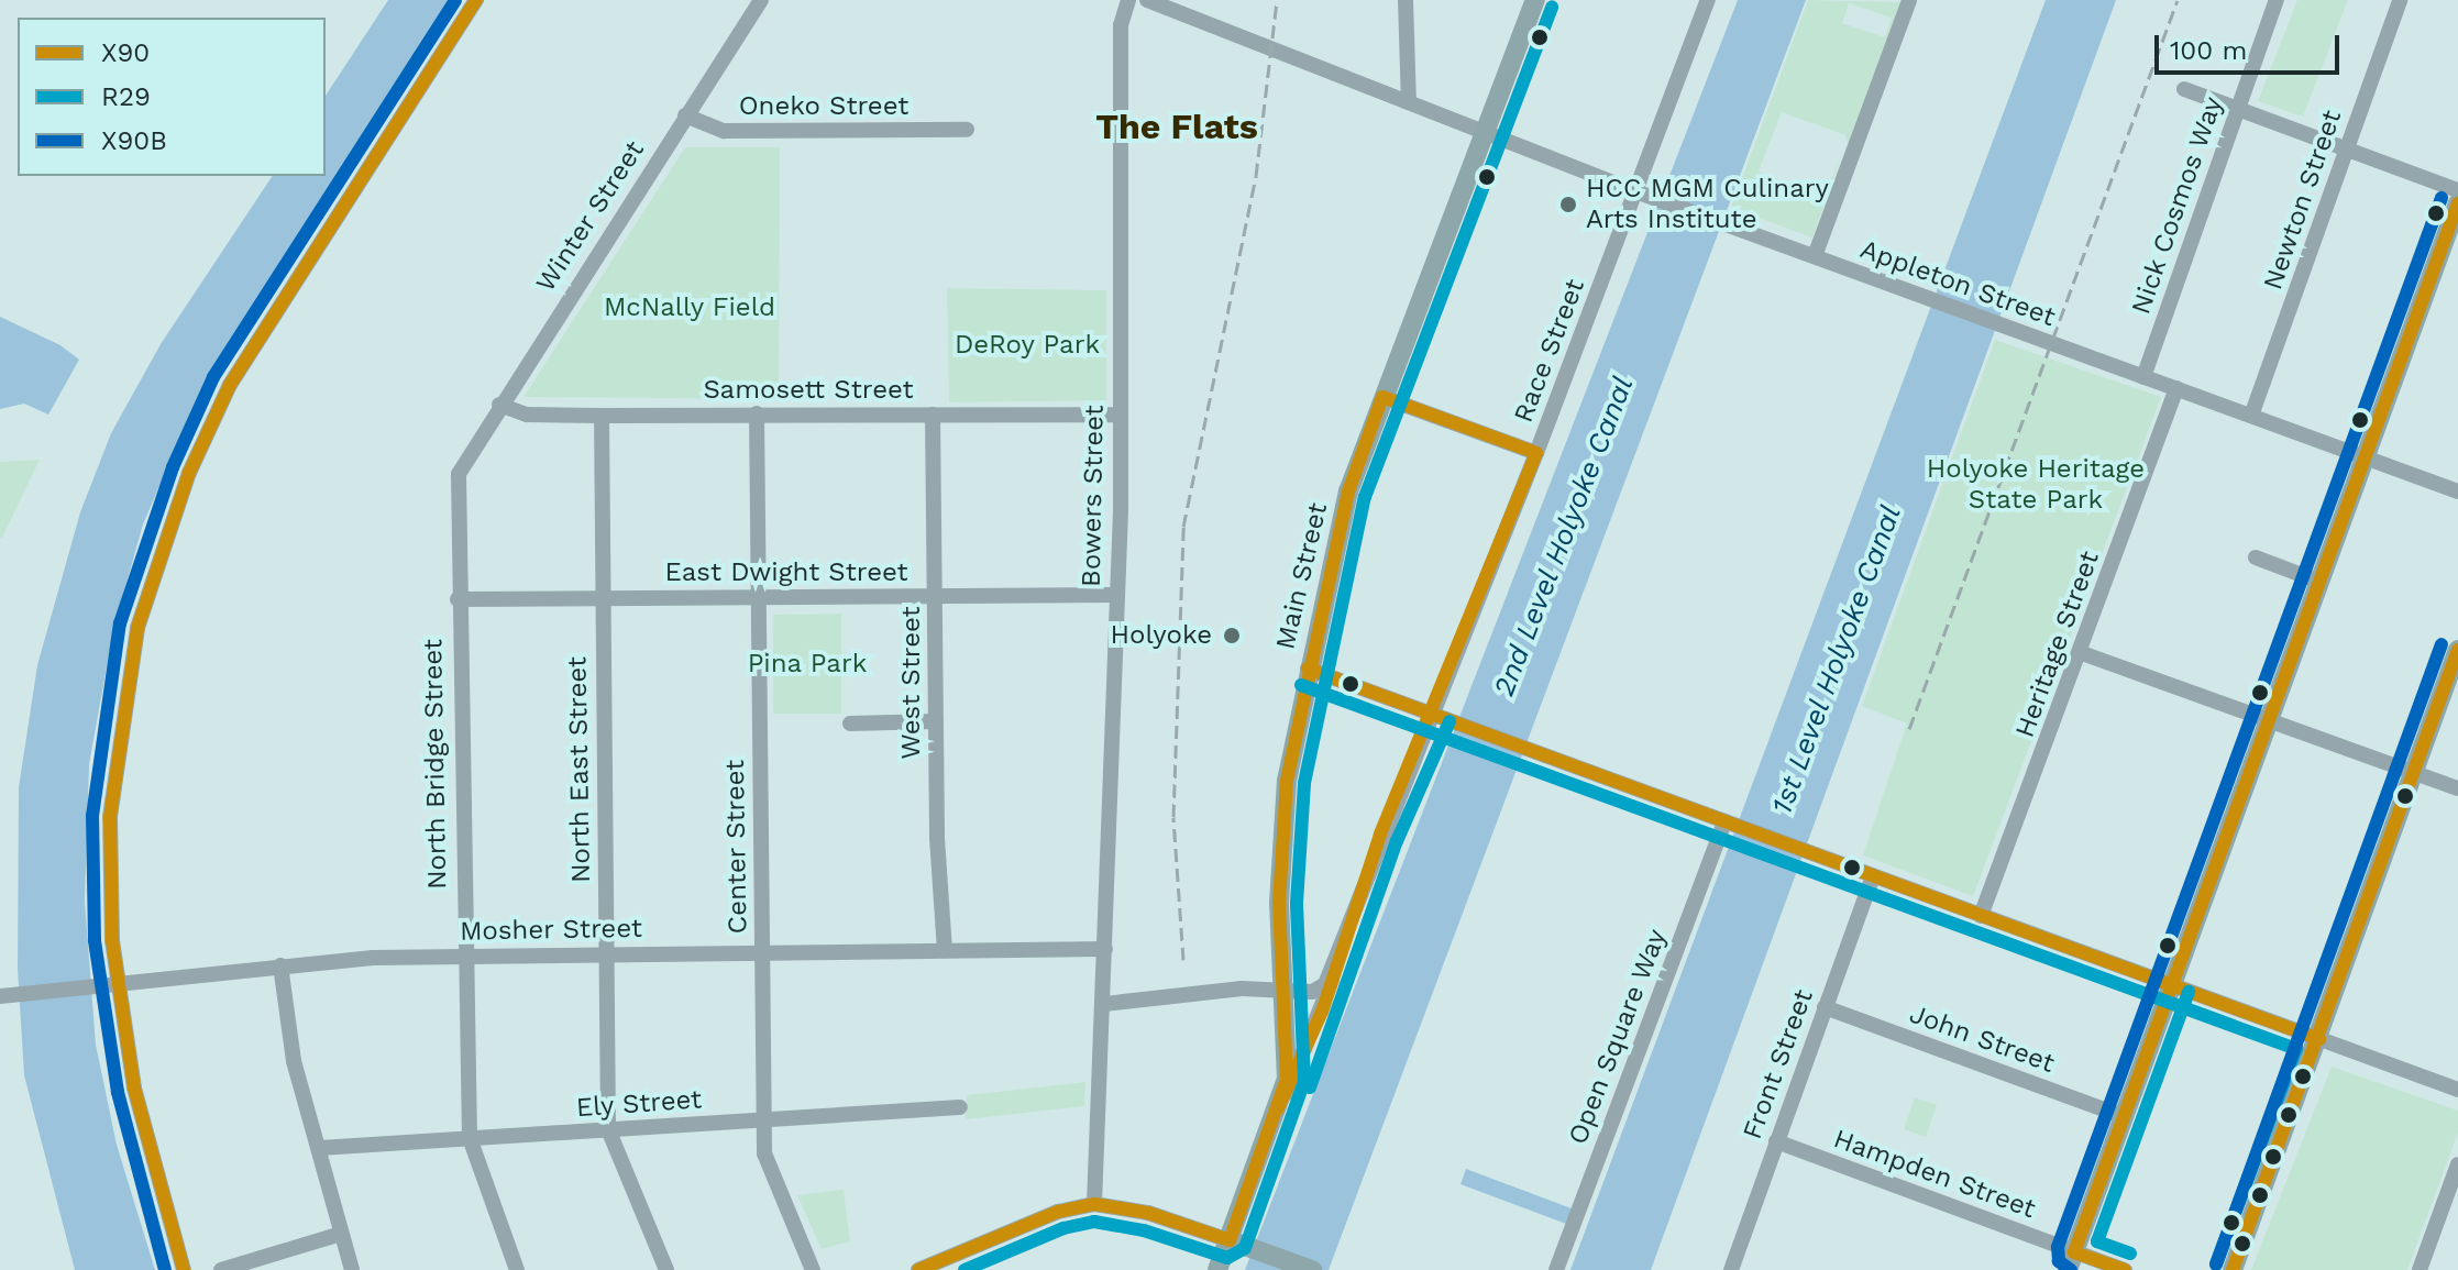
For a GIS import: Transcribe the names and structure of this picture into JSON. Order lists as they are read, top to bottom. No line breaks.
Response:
{"streets":{"main road":["Main Street"],"street":["Oneko Street","Newton Street","Nick Cosmos Way","Winter Street","Appleton Street","Race Street","Samosett Street","Bowers Street","East Dwight Street","Heritage Street","West Street","North Bridge Street","North East Street","Center Street","Mosher Street","Open Square Way","John Street","Front Street","Ely Street","Hampden Street"]},"crossings":[["Oneko Street","Winter Street"],["Newton Street","Appleton Street"],["Nick Cosmos Way","Appleton Street"],["Winter Street","Samosett Street"],["Winter Street","North Bridge Street"],["Appleton Street","Race Street"],["Appleton Street","Main Street"],["Appleton Street","Heritage Street"],["Race Street","Main Street"],["Samosett Street","Bowers Street"],["Samosett Street","West Street"],["Samosett Street","North East Street"],["Samosett Street","Center Street"],["Bowers Street","East Dwight Street"],["Bowers Street","Mosher Street"],["East Dwight Street","West Street"],["East Dwight Street","North Bridge Street"],["East Dwight Street","North East Street"],["East Dwight Street","Center Street"],["West Street","Mosher Street"],["North Bridge Street","Mosher Street"],["North Bridge Street","Ely Street"],["North East Street","Mosher Street"],["North East Street","Ely Street"],["Center Street","Mosher Street"],["Center Street","Ely Street"],["John Street","Front Street"],["Front Street","Hampden Street"]],"districts":["The Flats"],"water":["2nd Level Holyoke Canal","1st Level Holyoke Canal"],"parks":["McNally Field","DeRoy Park","Holyoke Heritage State Park","Pina Park"],"places":["HCC MGM Culinary Arts Institute","Holyoke"],"lines":["transit line X90","transit line X90B","transit line R29"],"legend":["X90","R29","X90B"],"scale_bar":"100 m"}
